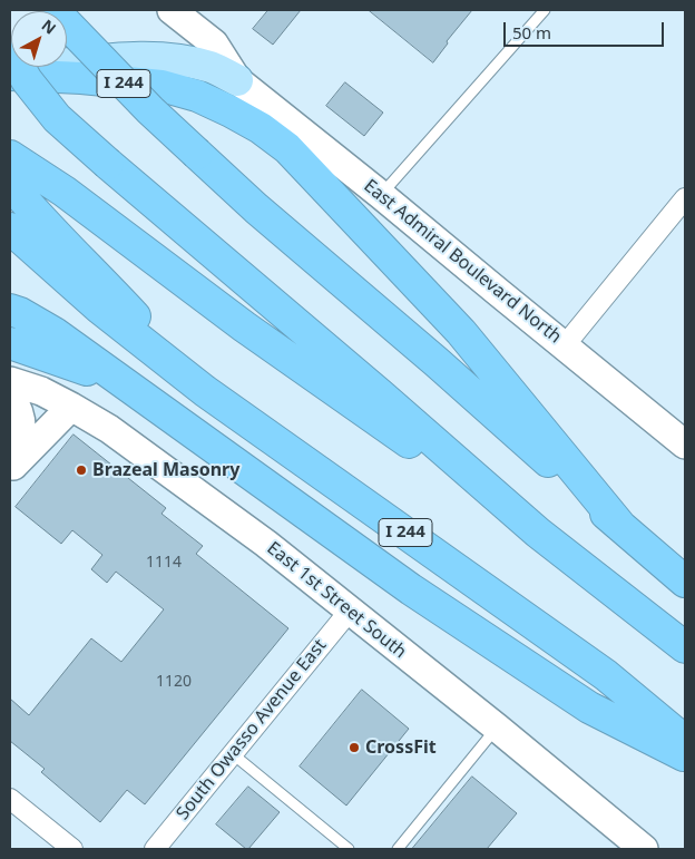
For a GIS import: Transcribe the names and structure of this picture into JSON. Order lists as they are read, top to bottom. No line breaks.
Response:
{"streets":{"highway":["I 244"],"street":["East Admiral Boulevard North","East 1st Street South","South Owasso Avenue East"]},"crossings":[["East 1st Street South","South Owasso Avenue East"]],"places":["Brazeal Masonry","CrossFit"],"house_numbers":["1114","1120"],"scale_bar":"50 m","north":"top right"}
